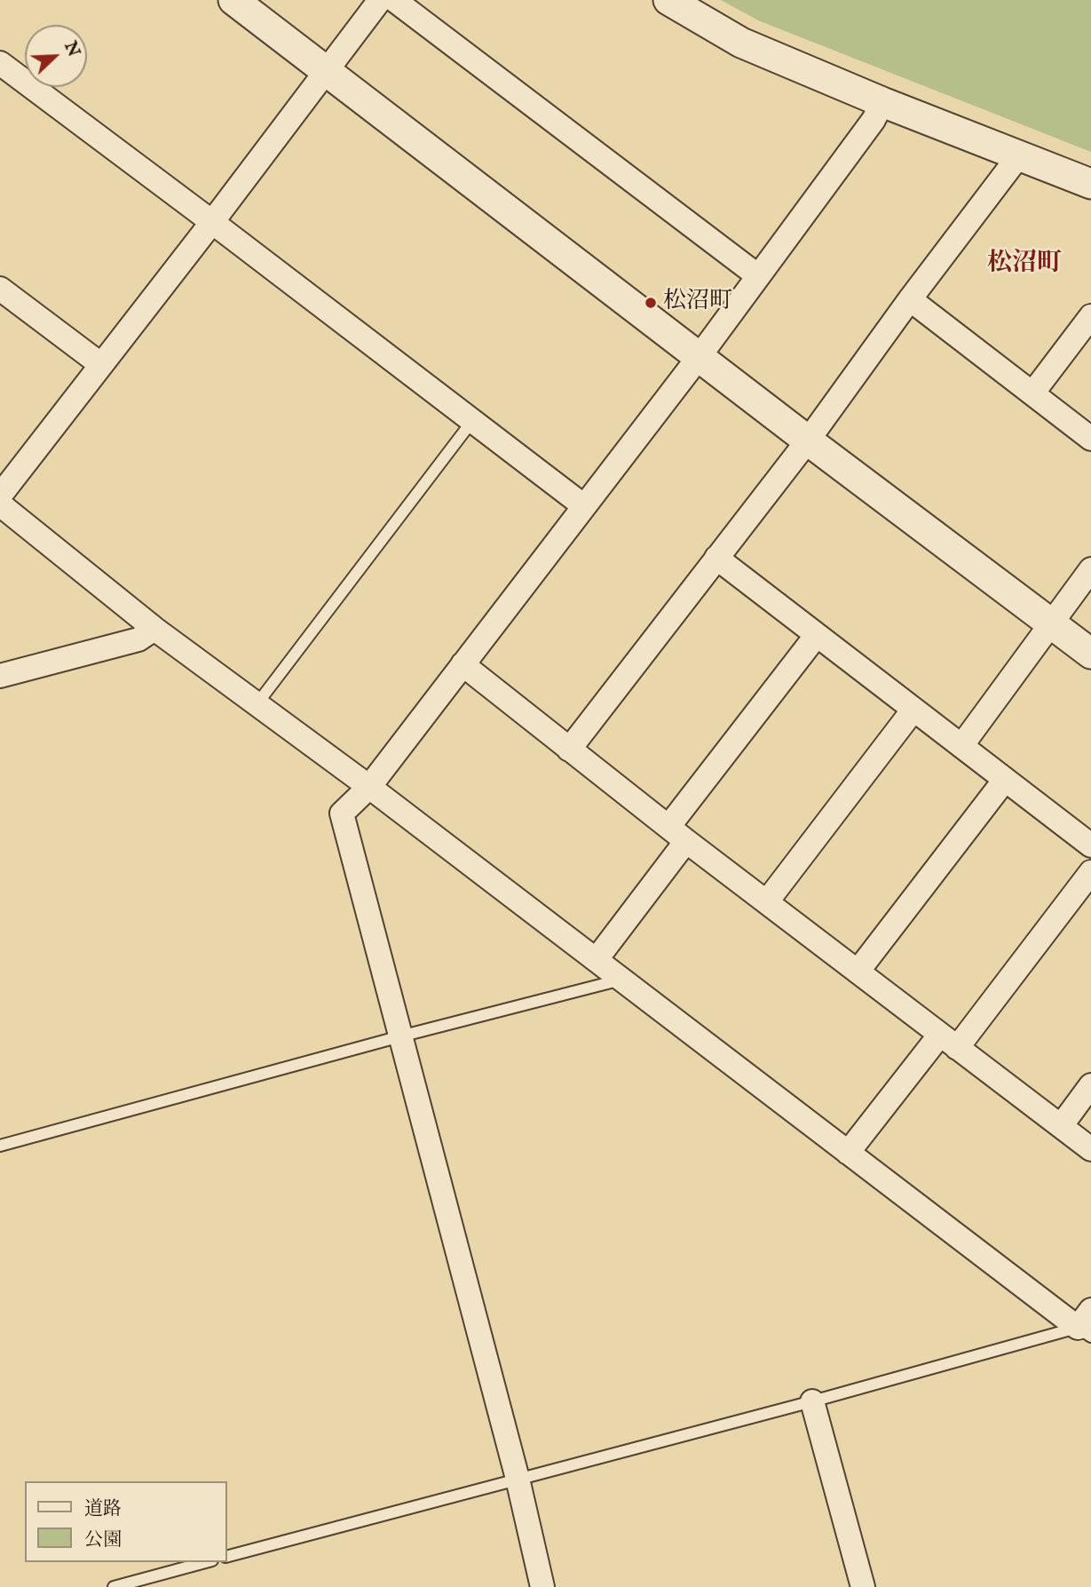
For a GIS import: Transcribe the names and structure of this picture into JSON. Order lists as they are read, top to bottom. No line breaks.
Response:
{"districts":["松沼町"],"places":["松沼町"],"legend":["道路","公園"],"north":"top right"}
